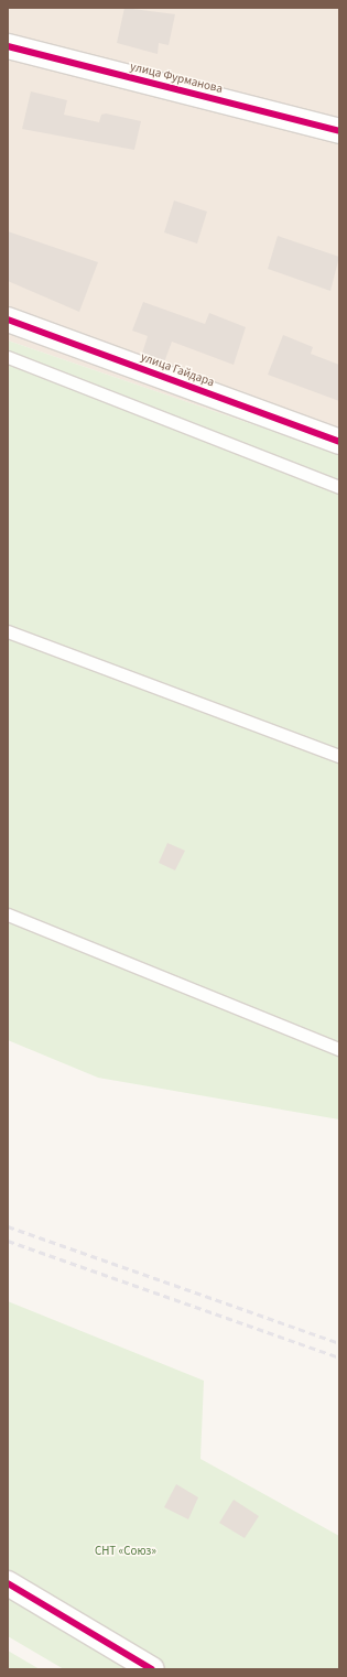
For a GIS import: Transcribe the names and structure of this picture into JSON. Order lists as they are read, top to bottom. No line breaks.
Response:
{"streets":{"street":["улица Фурманова","улица Гайдара"]},"parks":["СНТ «Союз»"]}
